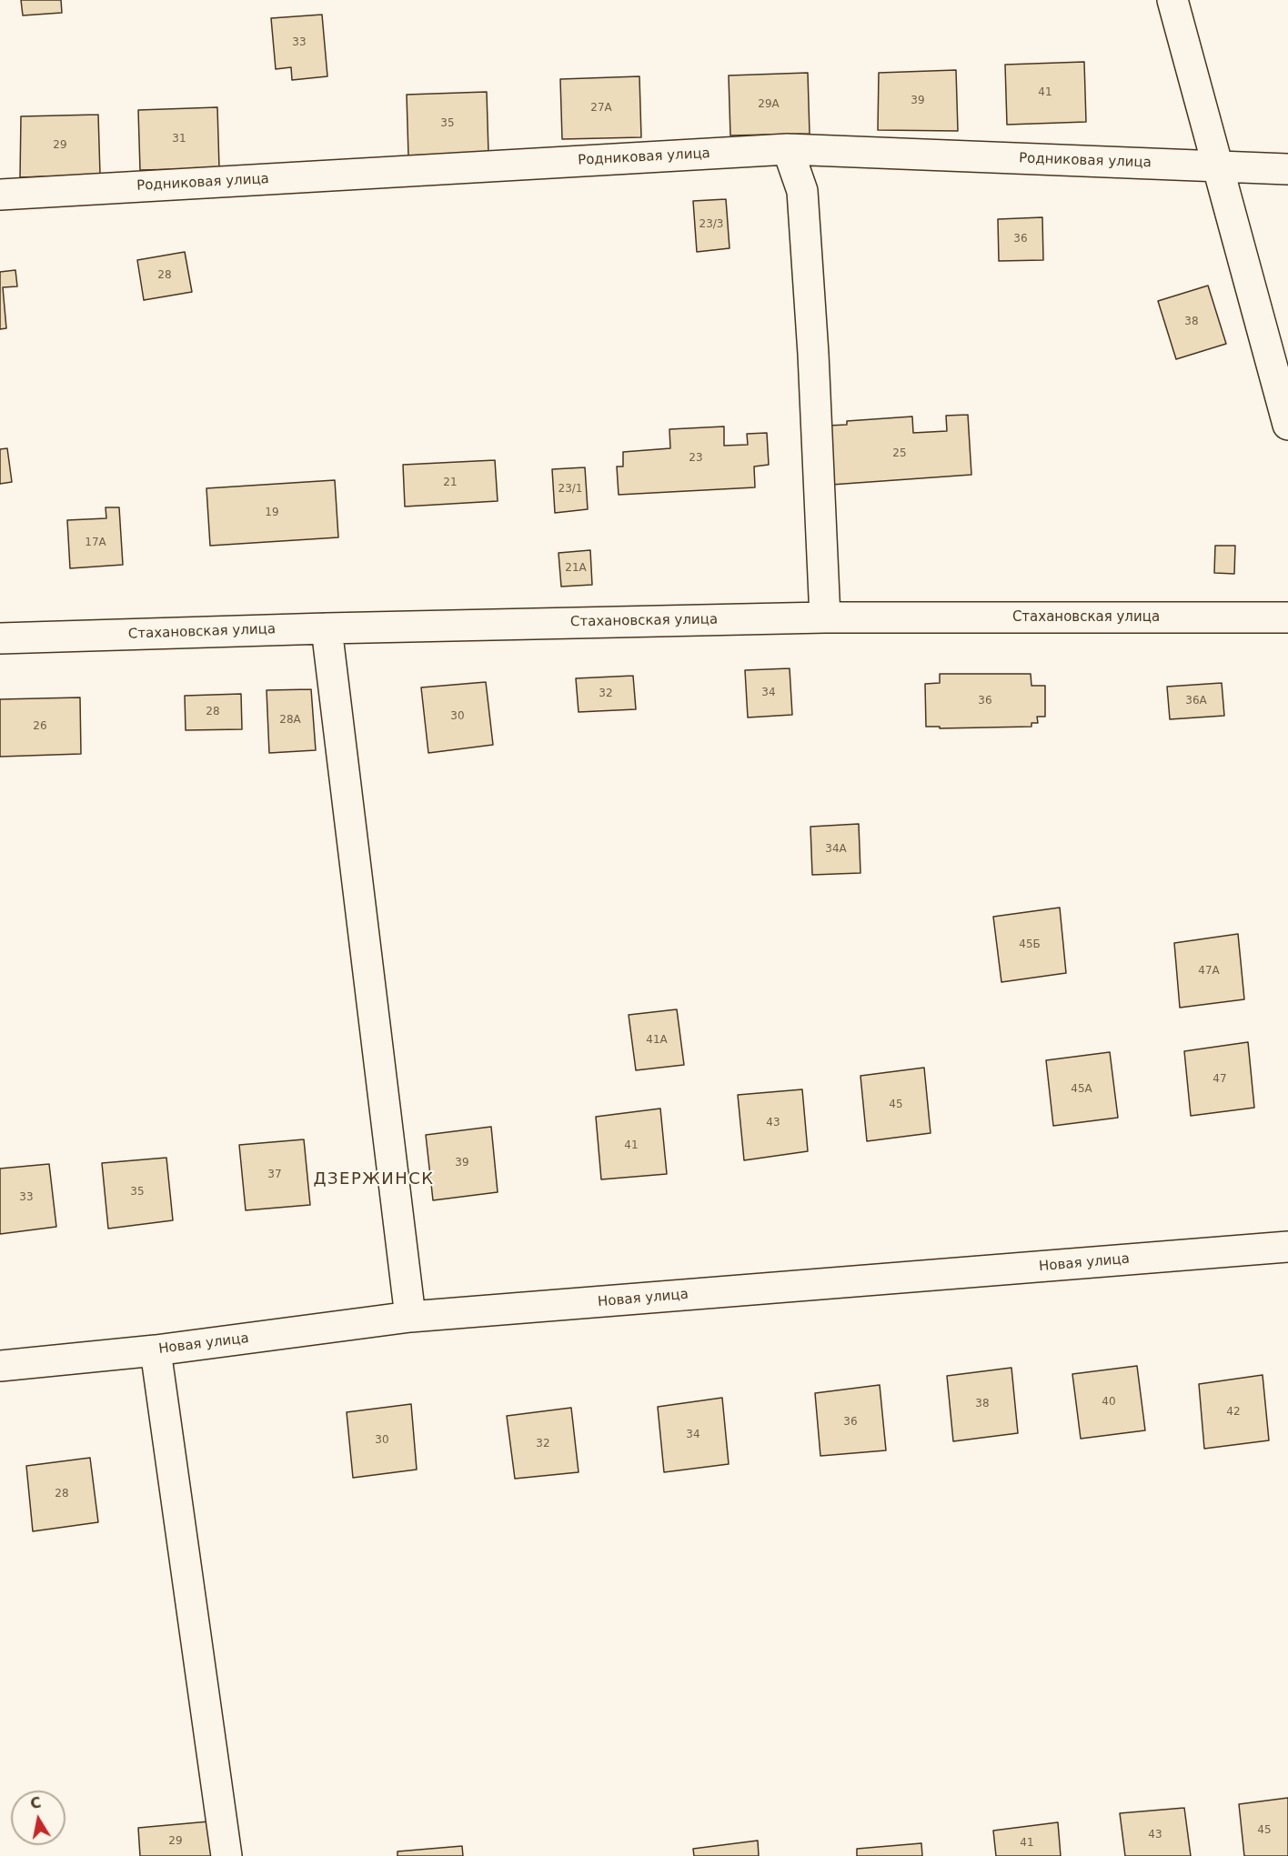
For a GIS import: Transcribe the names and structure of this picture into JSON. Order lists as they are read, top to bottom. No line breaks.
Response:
{"streets":{"street":["Родниковая улица","Стахановская улица","Новая улица"]},"districts":["ДЗЕРЖИНСК"],"house_numbers":["33","41","39","29А","27А","35","31","29","23/3","36","28","38","25","23","21","23/1","19","17А","21А","34","32","36","36А","28","30","28А","26","34А","45Б","47А","41А","47","45А","45","43","41","39","37","35","33","40","38","42","36","34","30","32","28","45","43","29","41"],"north":"top"}
